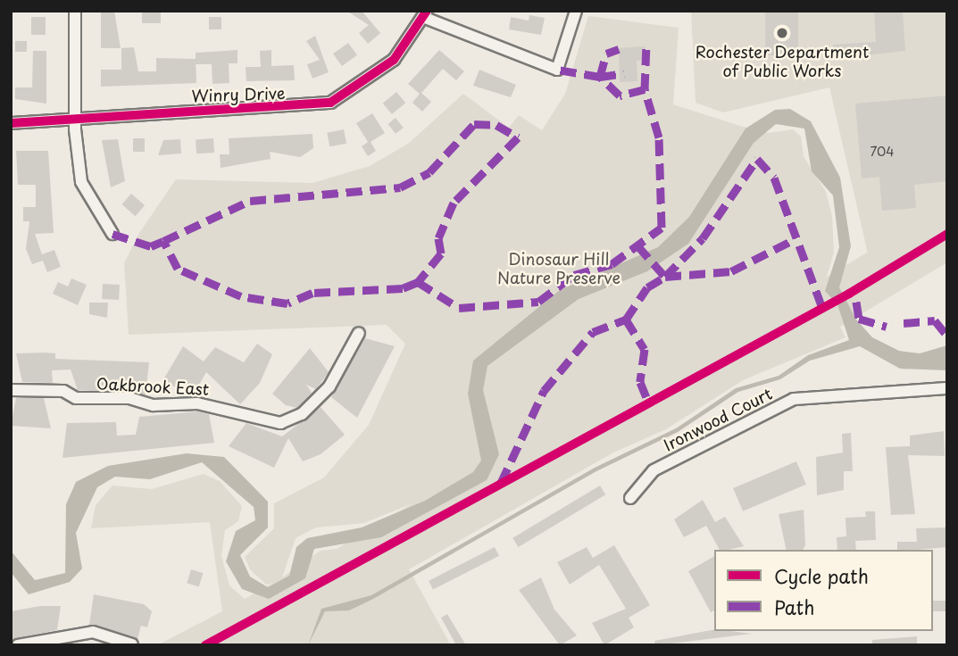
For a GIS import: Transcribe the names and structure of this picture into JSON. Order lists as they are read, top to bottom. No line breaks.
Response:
{"streets":{"street":["Winry Drive","Oakbrook East","Ironwood Court"]},"parks":["Dinosaur Hill Nature Preserve"],"places":["Rochester Department of Public Works"],"house_numbers":["704"],"legend":["Cycle path","Path"]}
